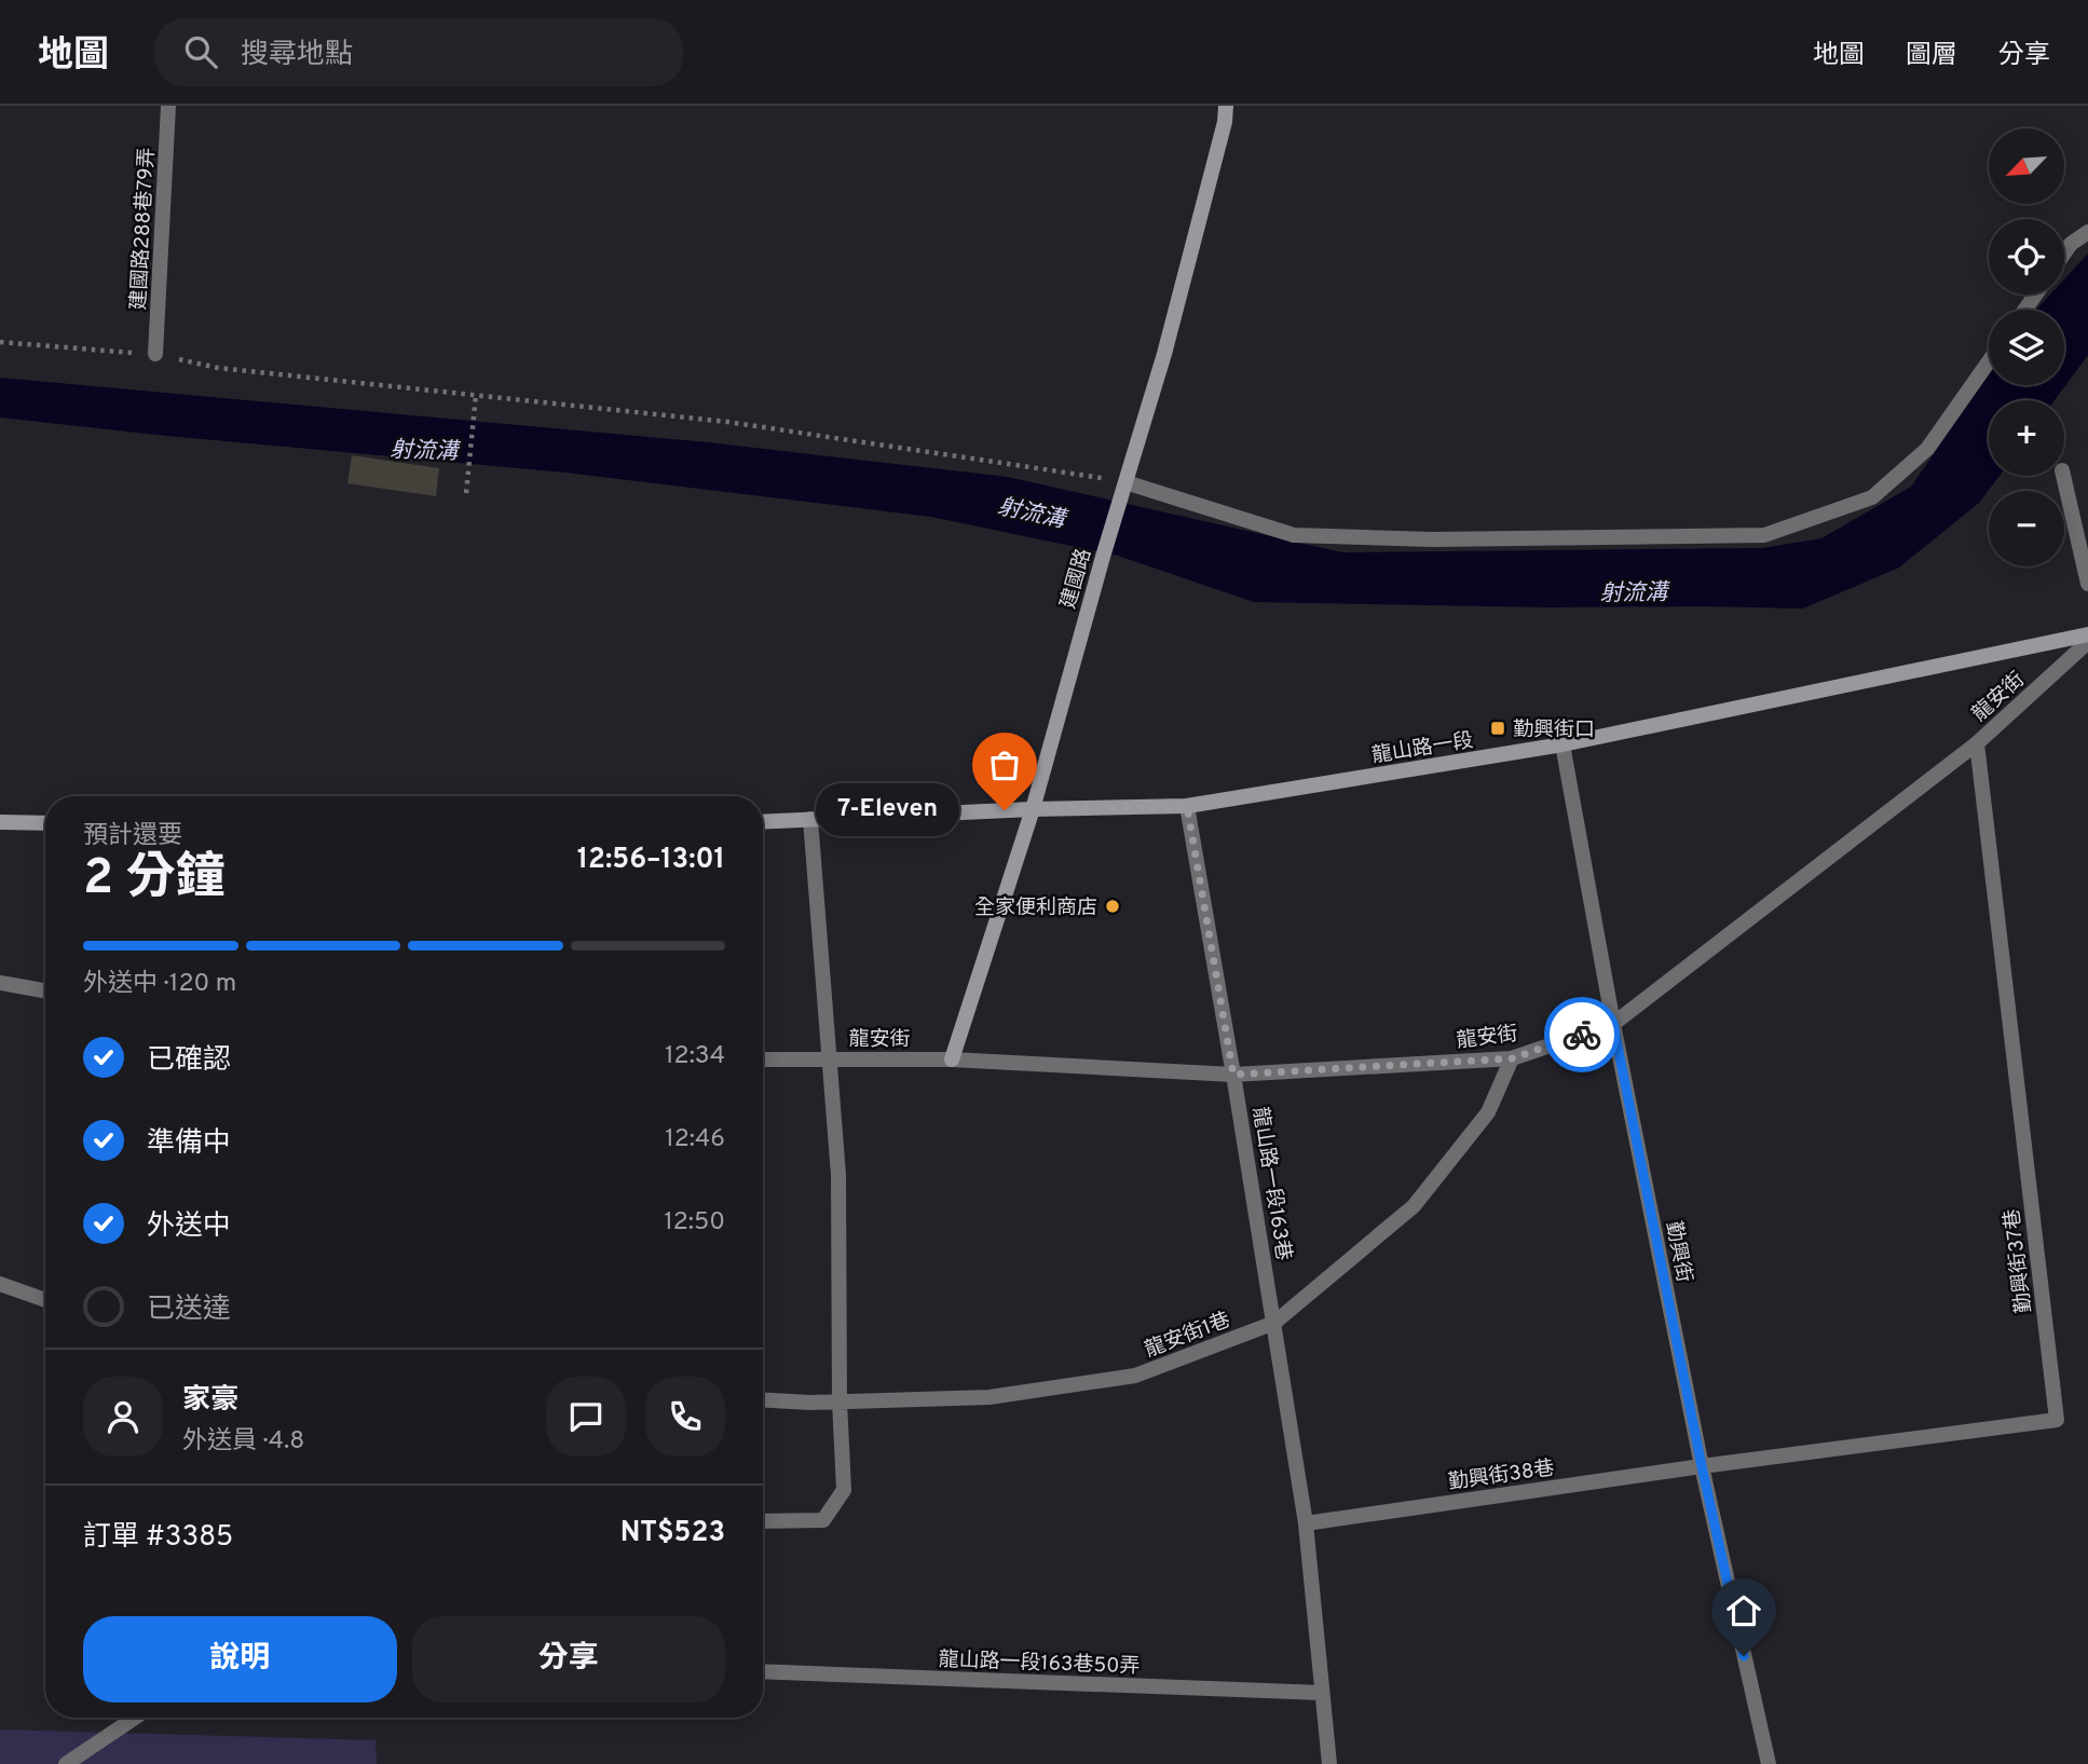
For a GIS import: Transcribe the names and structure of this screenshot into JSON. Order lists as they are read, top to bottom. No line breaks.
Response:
{"streets":{"street":["建國路288巷79弄","建國路","龍安街","龍山路一段","龍山路一段163巷","勤興街","勤興街37巷","龍安街1巷","勤興街38巷","龍山路一段163巷50弄"]},"crossings":[["建國路","龍安街"],["建國路","龍山路一段"],["龍安街","龍山路一段163巷"],["龍安街","勤興街"],["龍安街","勤興街37巷"],["龍安街","龍安街1巷"],["龍山路一段","龍山路一段163巷"],["龍山路一段","勤興街"],["龍山路一段163巷","龍安街1巷"],["龍山路一段163巷","勤興街38巷"],["龍山路一段163巷","龍山路一段163巷50弄"],["勤興街","勤興街37巷"],["勤興街","勤興街38巷"],["勤興街37巷","勤興街38巷"]],"water":["射流溝"],"places":{"transit":["勤興街口"],"other":["7-Eleven","全家便利商店"]},"north":"bottom left","page":{"header":"地圖","search":"搜尋地點","nav":["地圖","圖層","分享"],"map_buttons":["+","−"],"bubble":"7-Eleven","heading":["2 分鐘","預計還要","12:56–13:01"],"panel":["家豪","外送員 · 4.8","訂單 #3385","NT$523"],"bar":"外送中 · 120 m","list":[["已確認","12:34"],["準備中","12:46"],["外送中","12:50"],"已送達"],"buttons":["說明","分享"]}}
